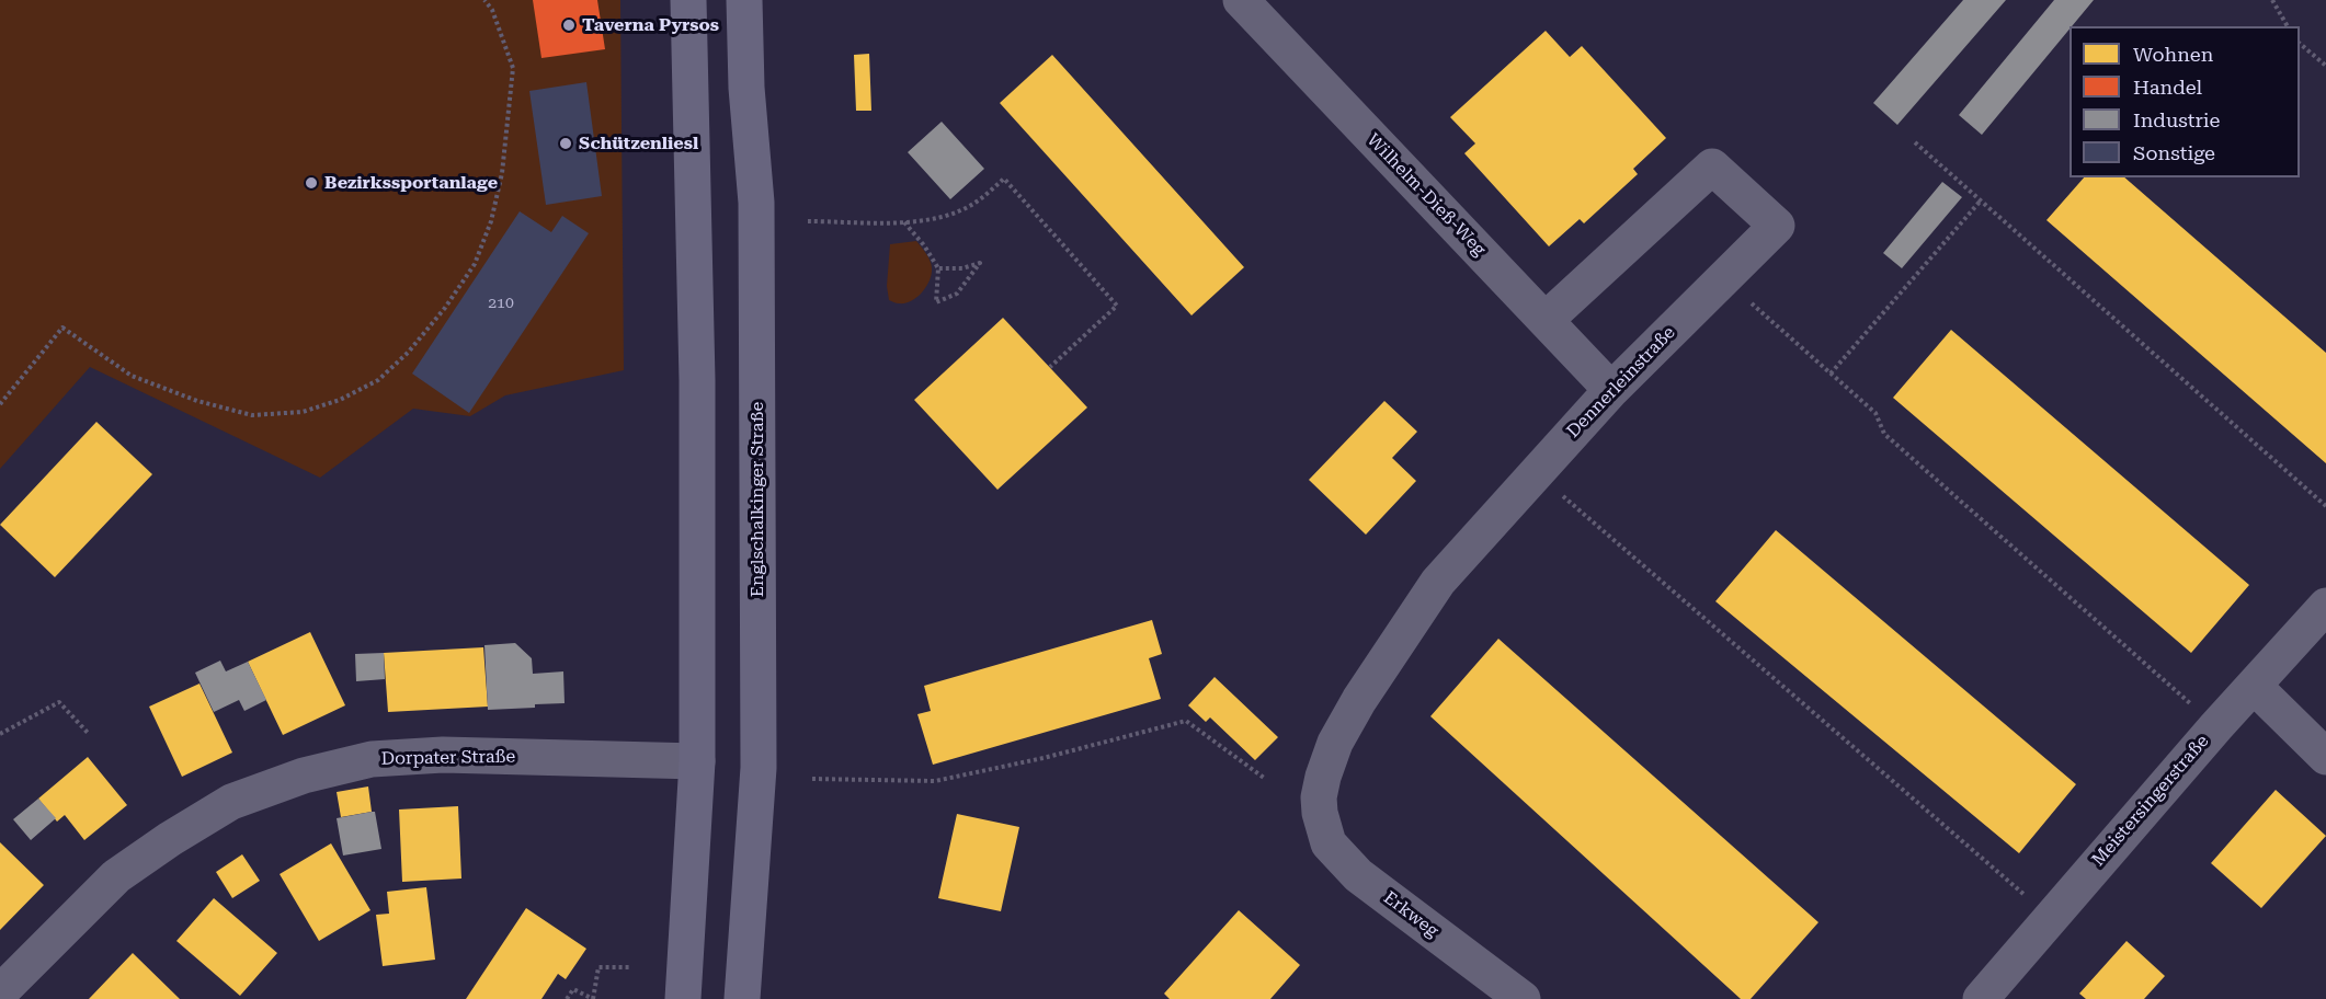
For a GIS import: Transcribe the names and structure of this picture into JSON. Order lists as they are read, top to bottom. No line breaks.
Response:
{"streets":{"main road":["Englschalkinger Straße"],"street":["Wilhelm-Dieß-Weg","Dennerleinstraße","Dorpater Straße","Meistersingerstraße","Erkweg"]},"crossings":[["Wilhelm-Dieß-Weg","Dennerleinstraße"],["Dennerleinstraße","Erkweg"]],"places":["Taverna Pyrsos","Schützenliesl","Bezirkssportanlage"],"house_numbers":["210"],"legend":["Wohnen","Handel","Industrie","Sonstige"]}
